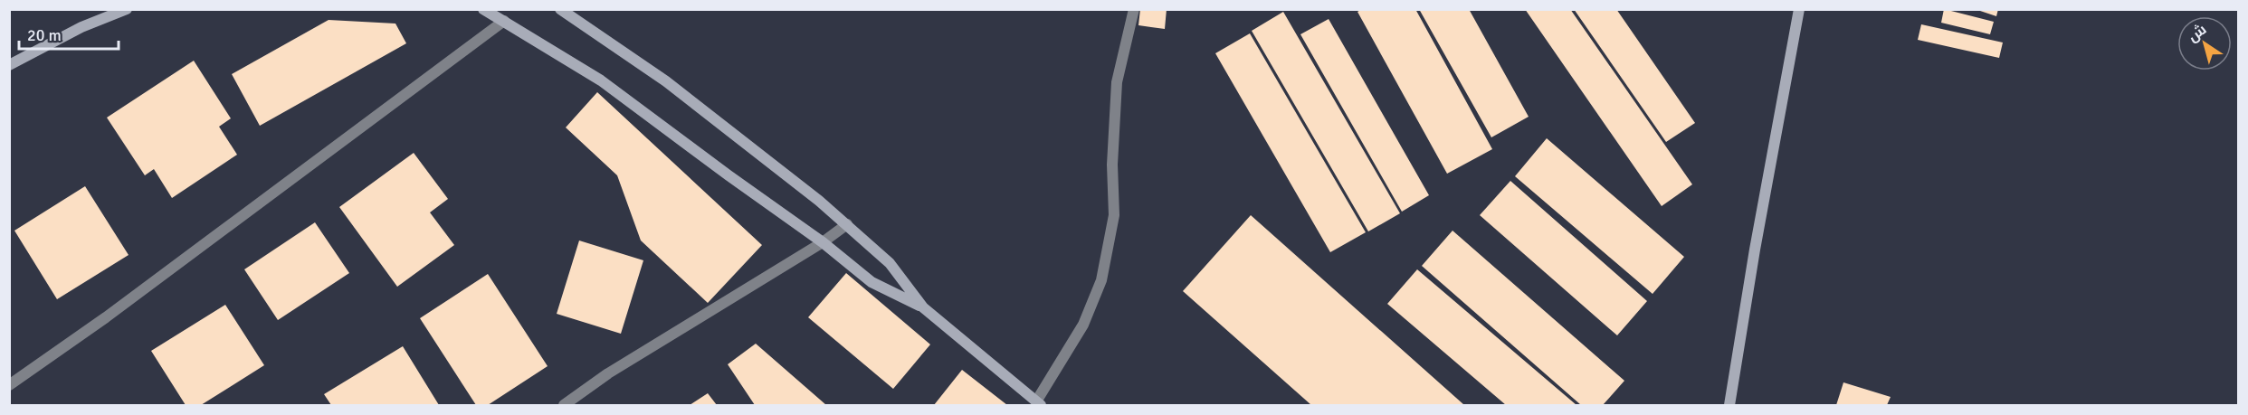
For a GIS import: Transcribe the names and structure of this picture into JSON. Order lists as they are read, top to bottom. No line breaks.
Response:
{"scale_bar":"20 m","north":"top left"}
